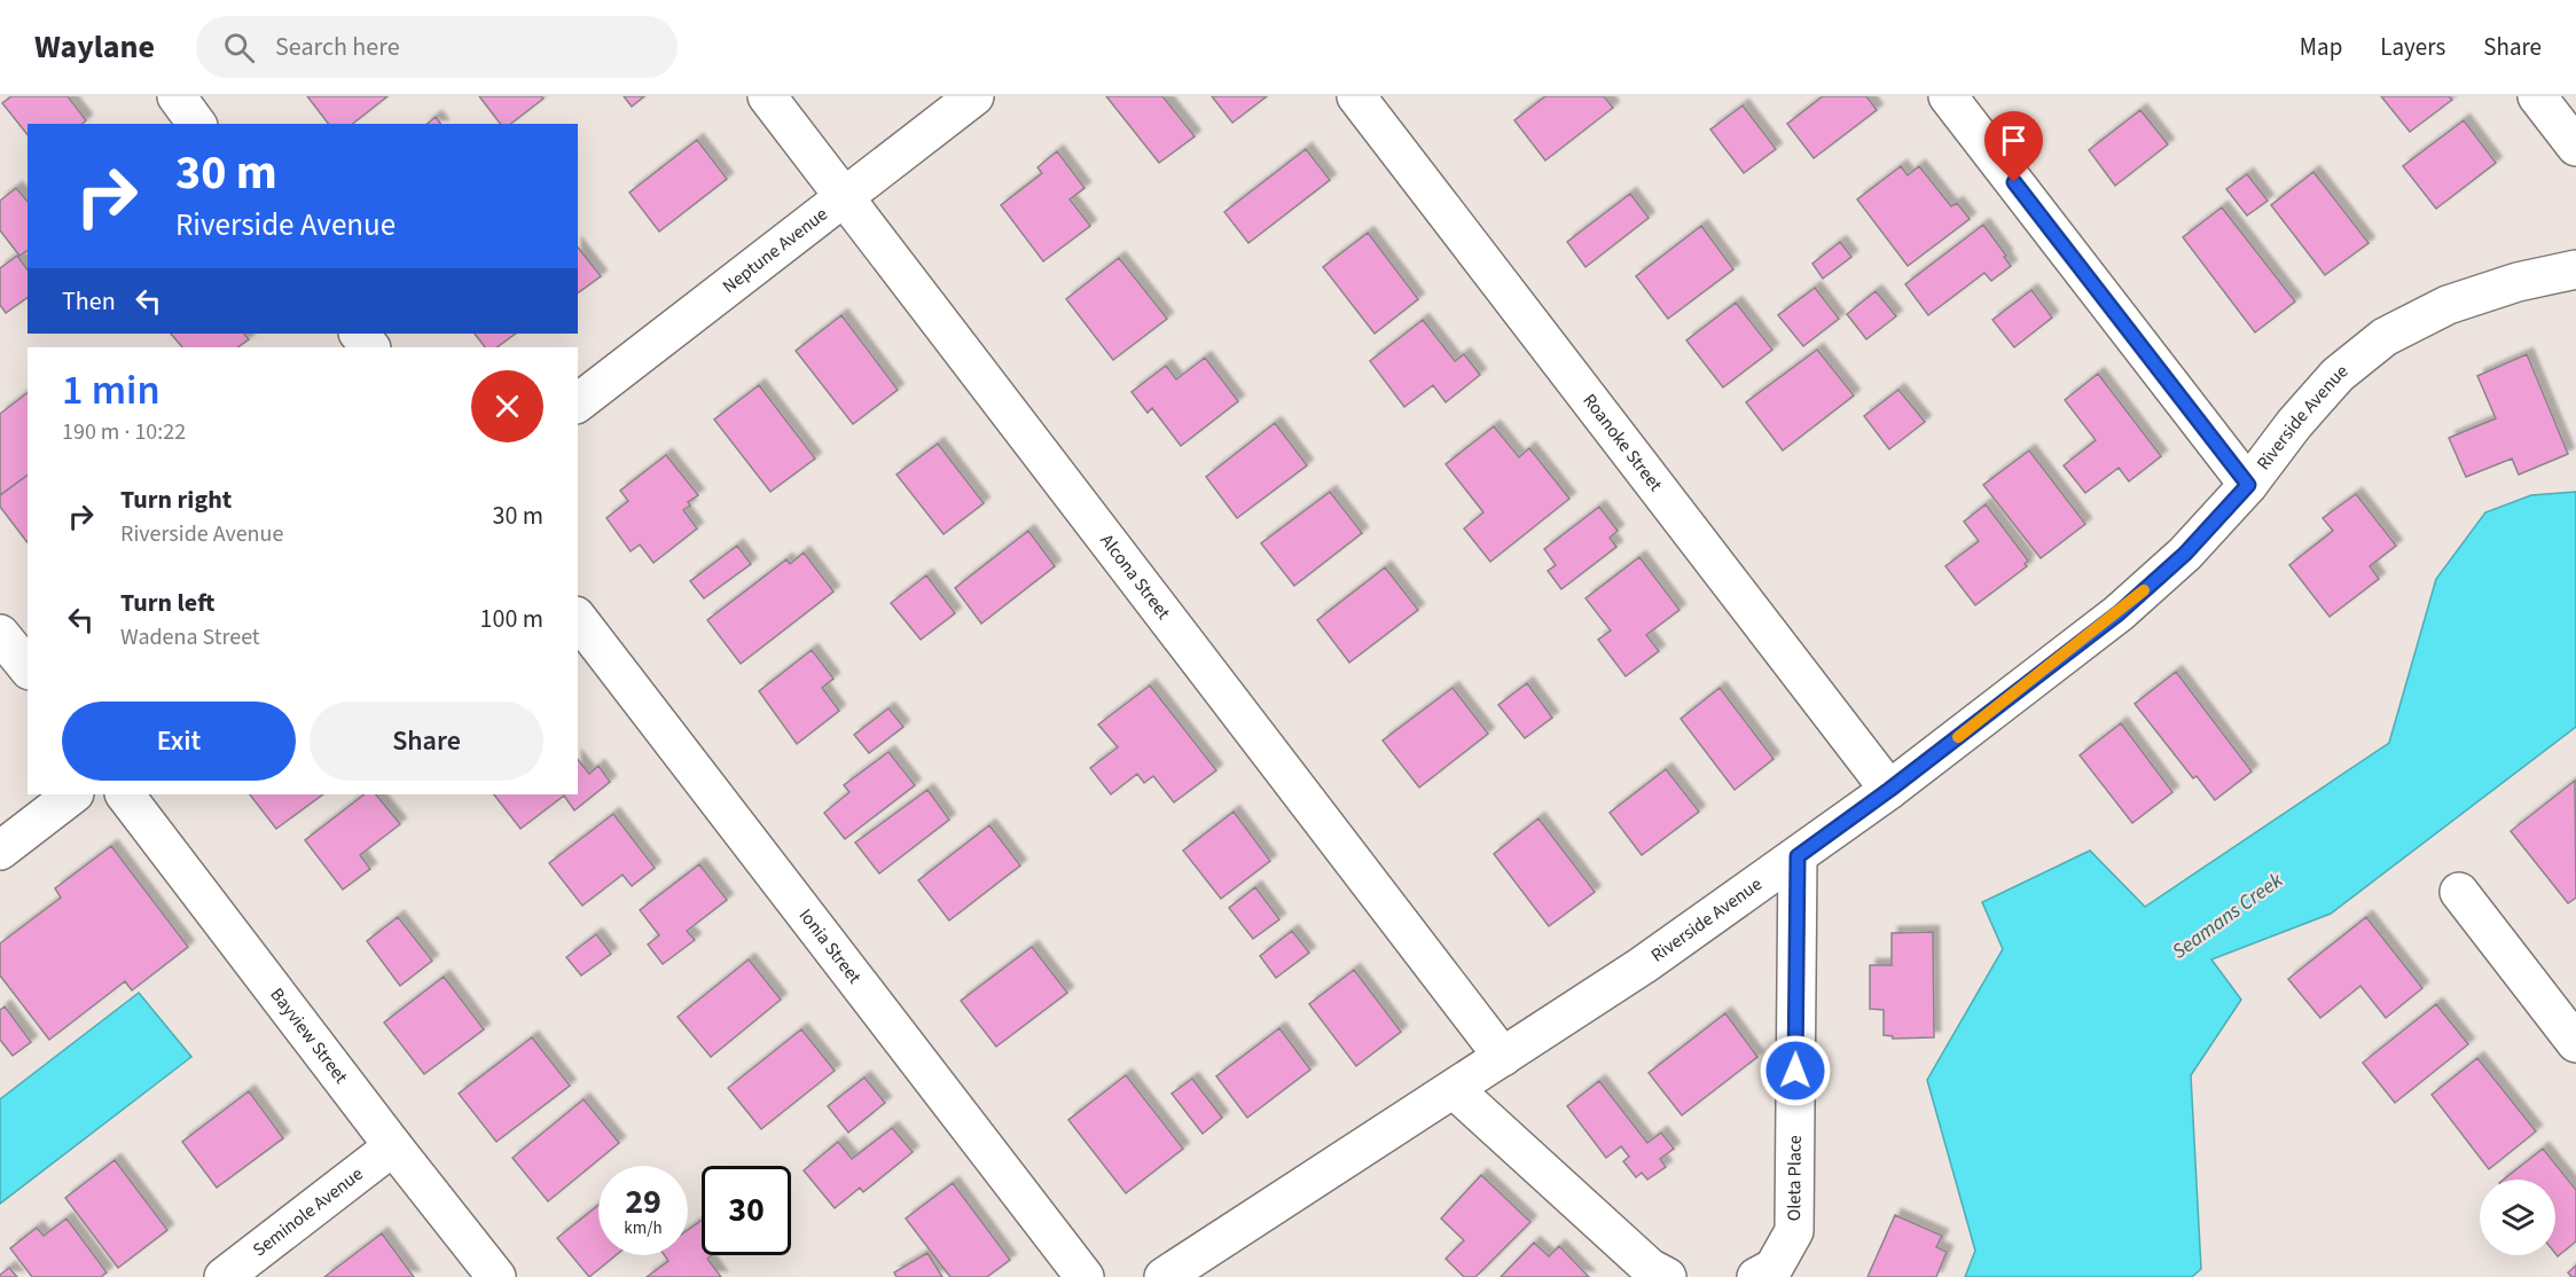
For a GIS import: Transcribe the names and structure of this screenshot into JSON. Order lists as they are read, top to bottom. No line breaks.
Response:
{"streets":{"street":["Neptune Avenue","Riverside Avenue","Roanoke Street","Alcona Street","Ionia Street","Bayview Street","Oleta Place","Seminole Avenue"]},"crossings":[["Neptune Avenue","Alcona Street"],["Riverside Avenue","Roanoke Street"],["Riverside Avenue","Alcona Street"],["Riverside Avenue","Oleta Place"],["Bayview Street","Seminole Avenue"]],"water":["Seamans Creek"],"page":{"header":"Waylane","search":"Search here","nav":["Map","Layers","Share"],"turn":["30 m","Riverside Avenue"],"then":"Then","heading":["1 min","190 m · 10:22"],"list":[{"name":"Turn right","note":"Riverside Avenue","value":"30 m"},{"name":"Turn left","note":"Wadena Street","value":"100 m"}],"buttons":["Exit","Share"],"speed":"29 km/h","limit":"30"}}
